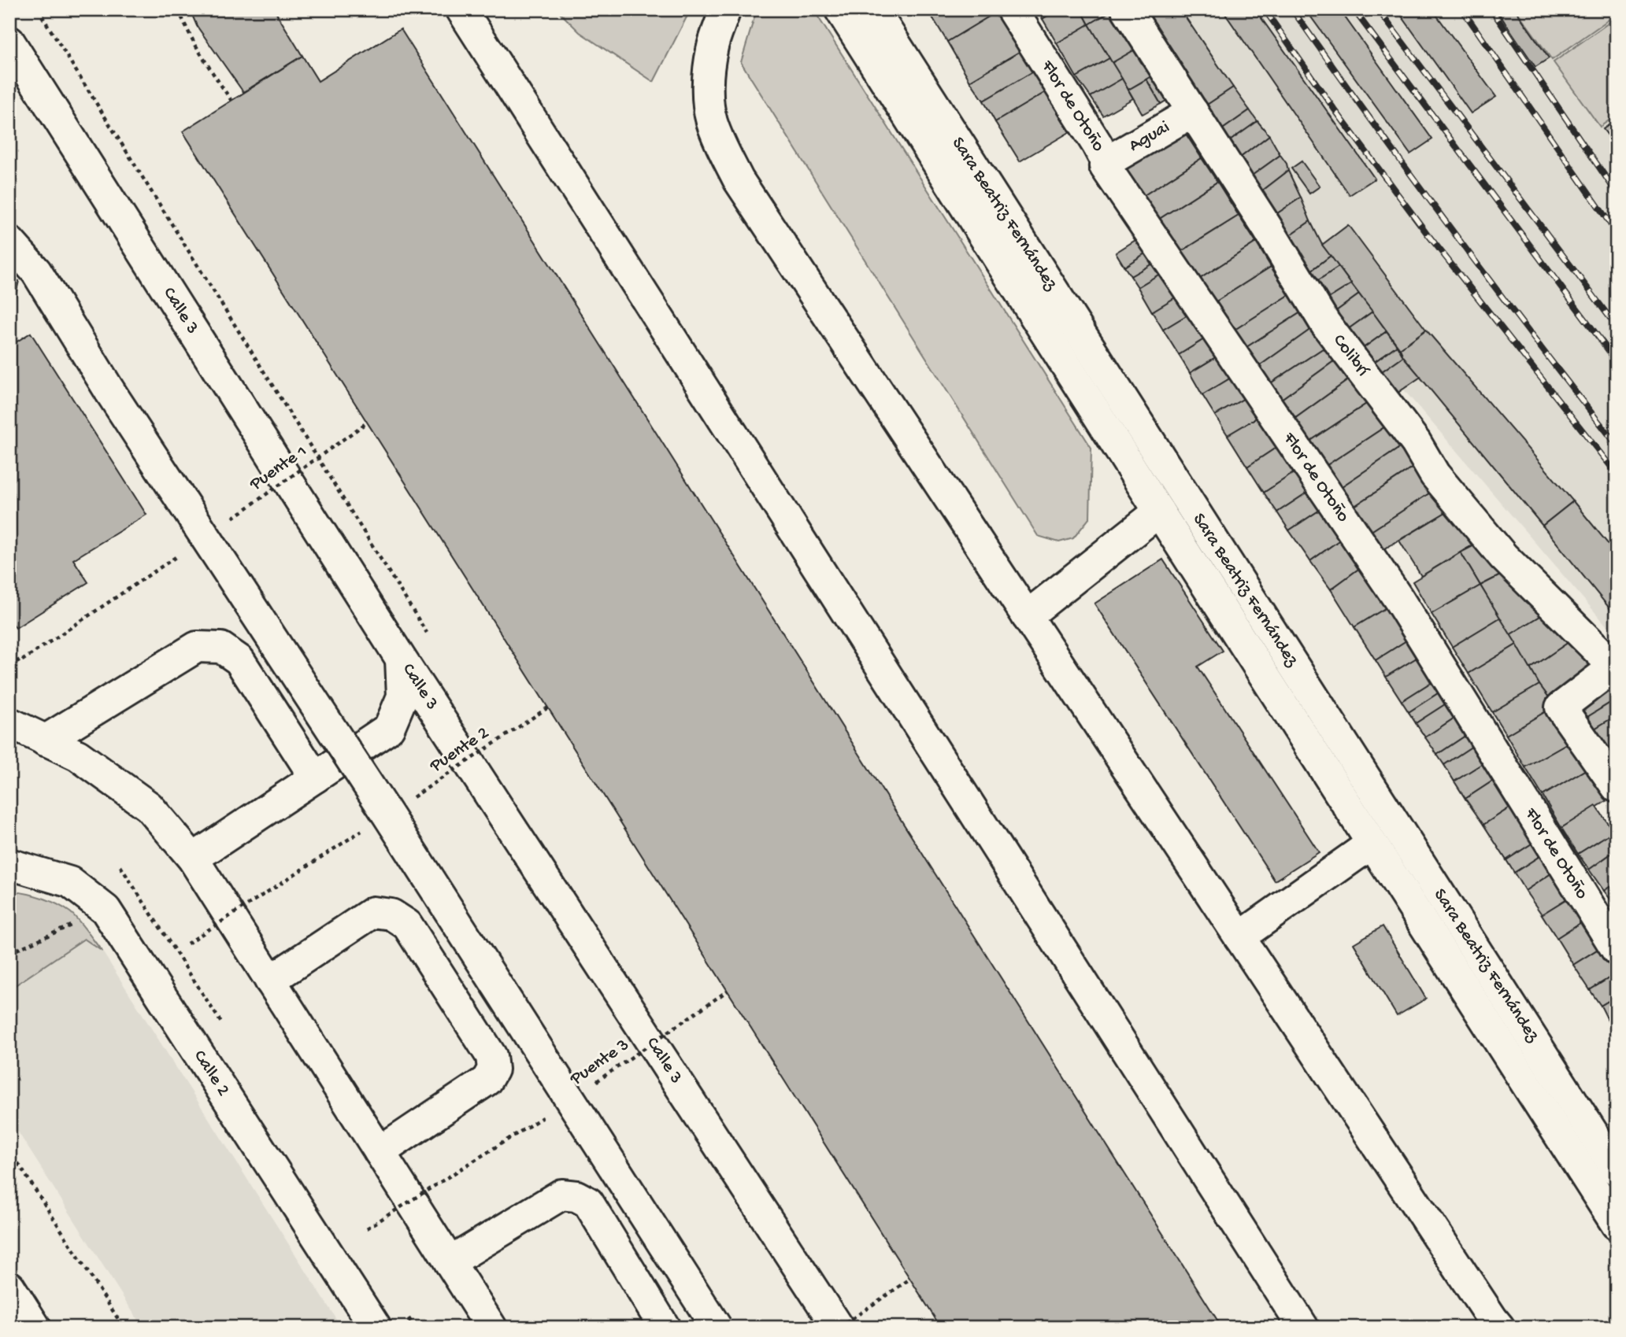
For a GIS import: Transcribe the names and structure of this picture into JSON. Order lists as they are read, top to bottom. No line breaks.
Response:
{"streets":{"street":["Flor de Otoño","Aguai","Sara Beatriz Fernández","Calle 3","Colibrí","Calle 2"],"path":["Puente 1","Puente 2","Puente 3"]},"crossings":[["Flor de Otoño","Aguai"],["Aguai","Colibrí"]]}
